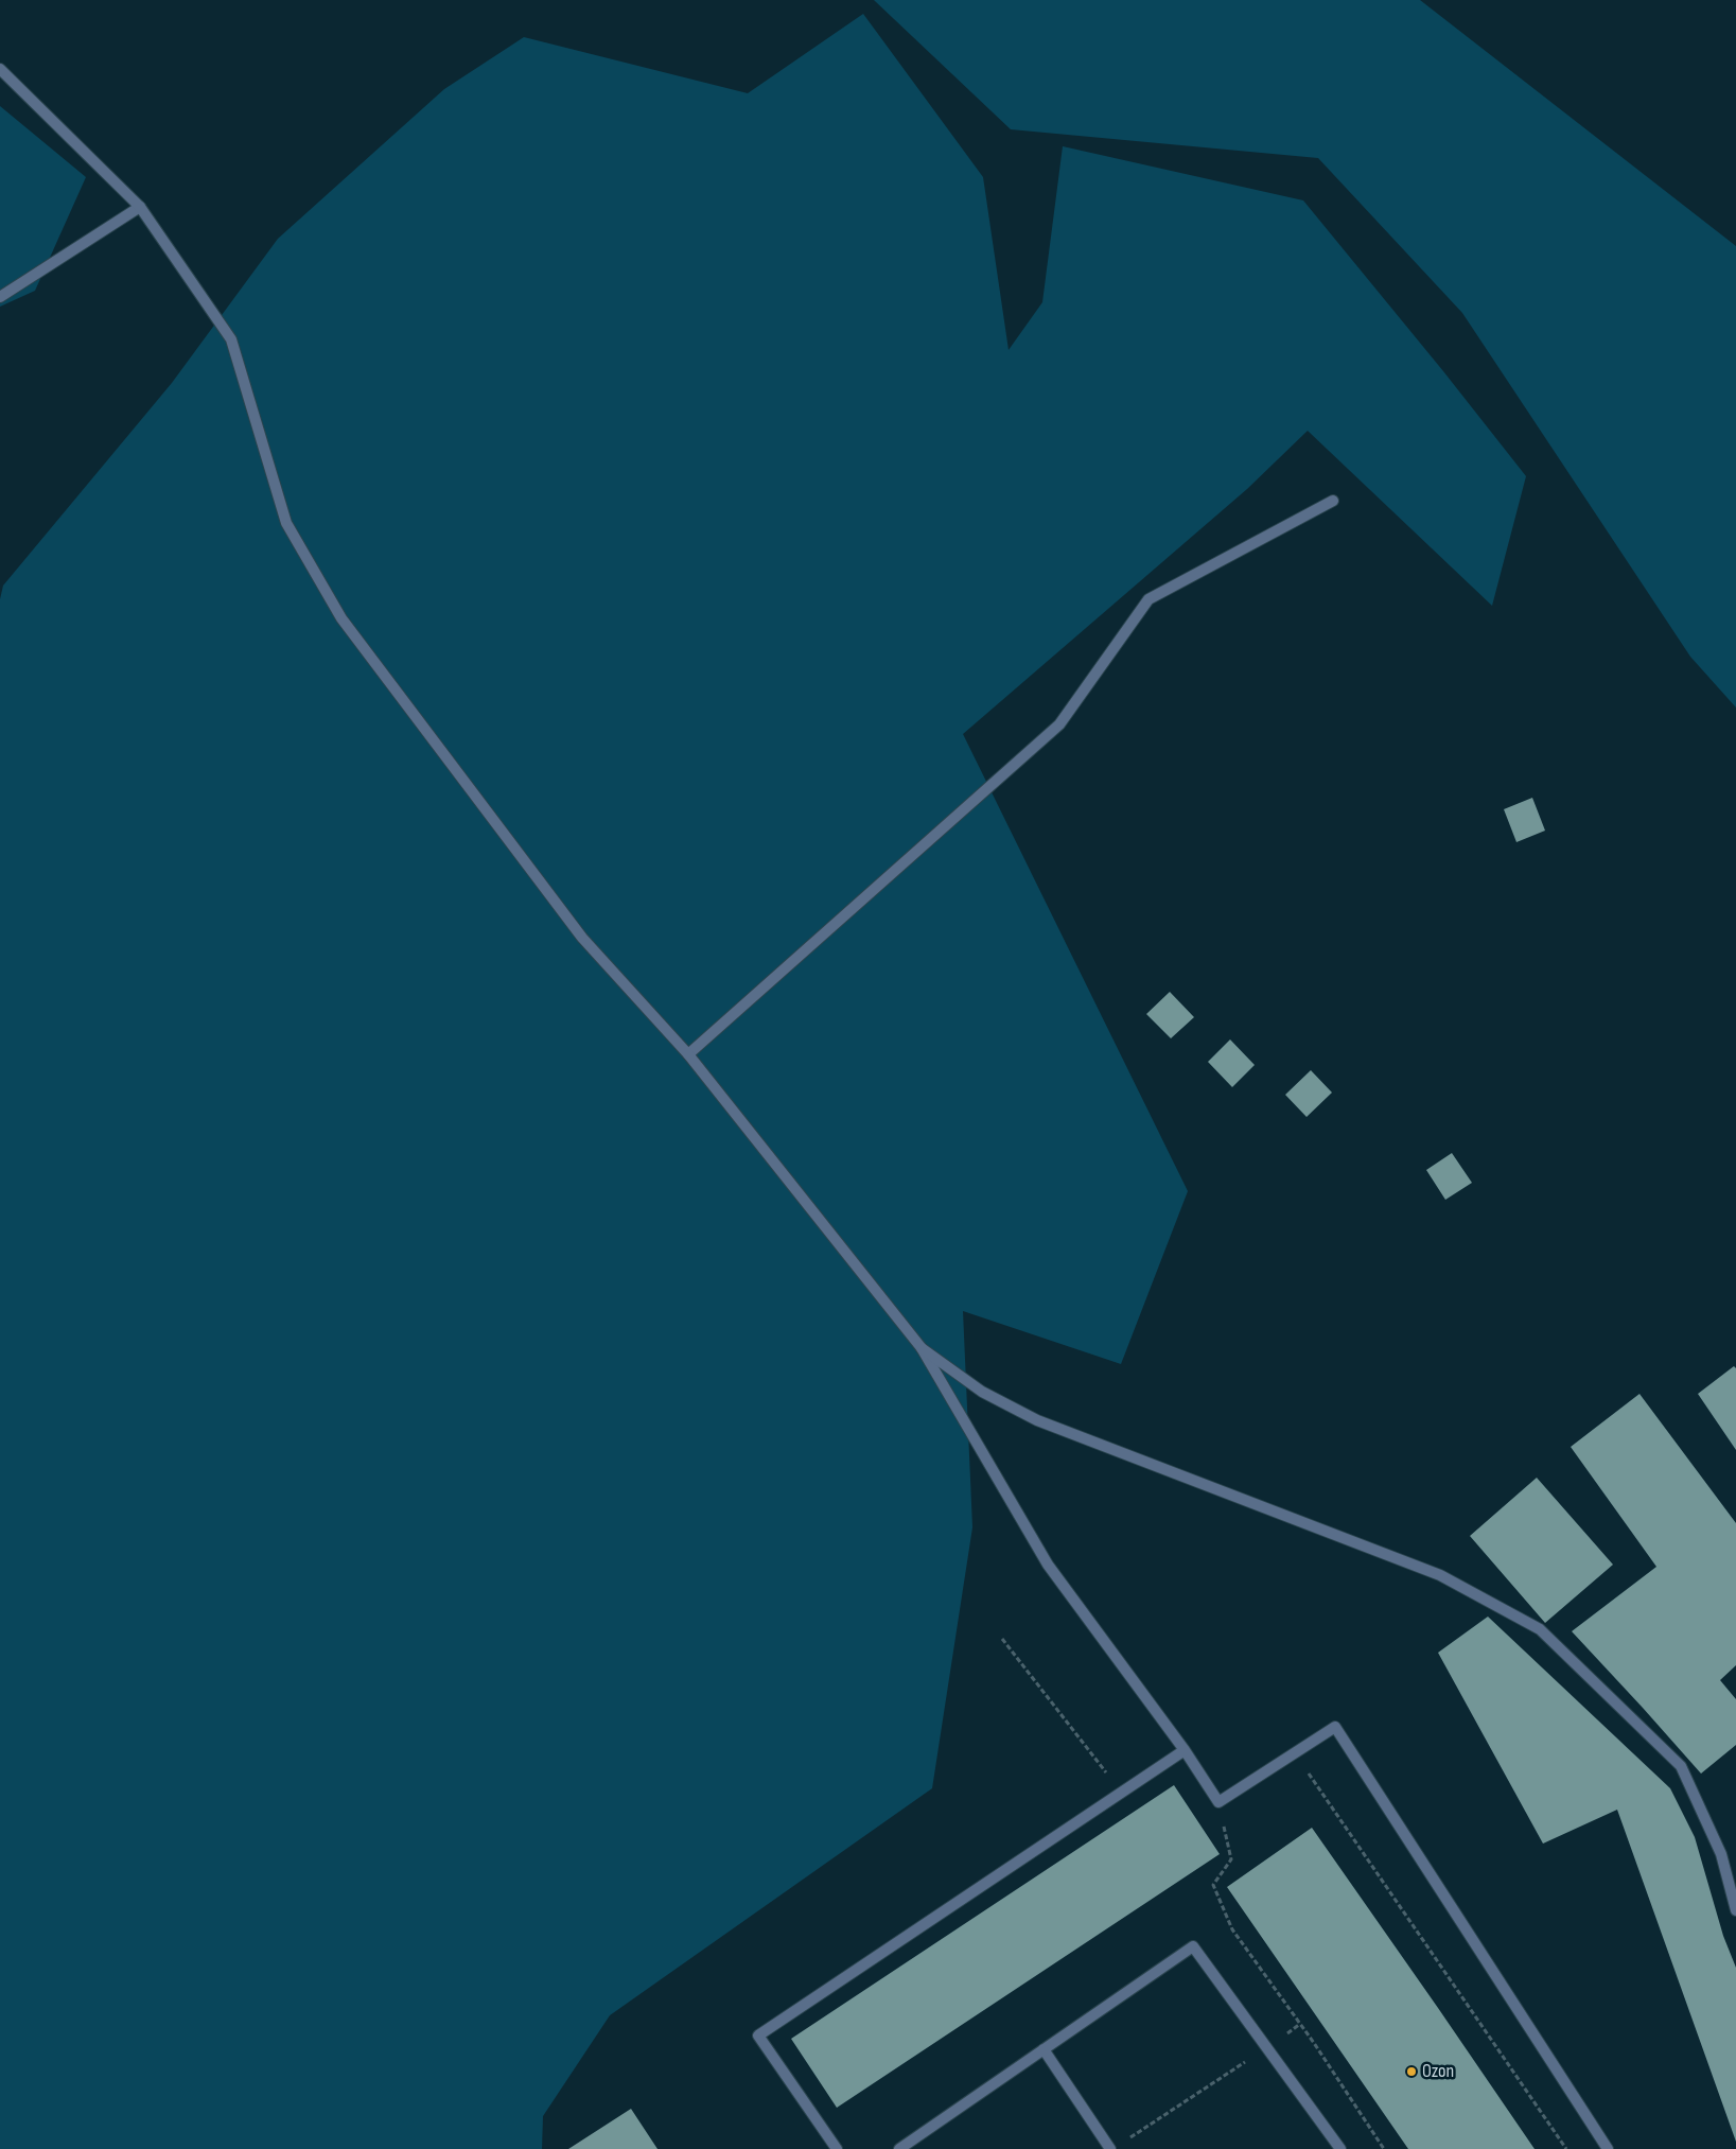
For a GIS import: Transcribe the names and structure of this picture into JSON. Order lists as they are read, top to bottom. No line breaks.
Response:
{"places":["Ozon"]}
